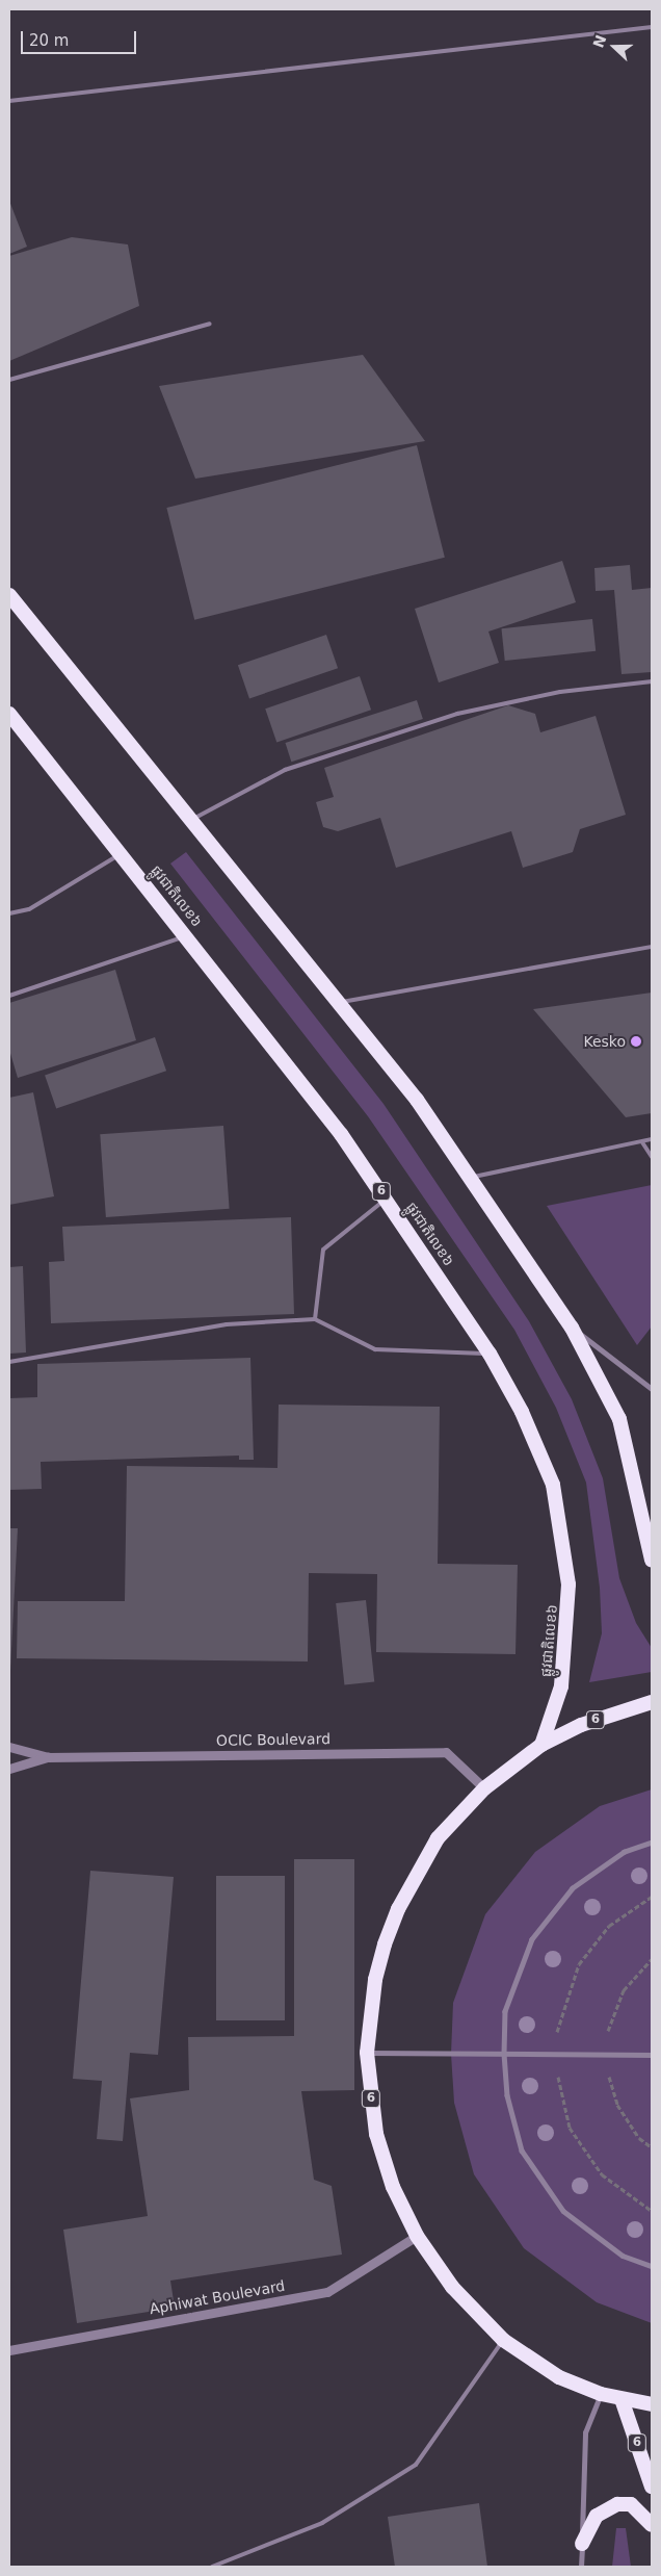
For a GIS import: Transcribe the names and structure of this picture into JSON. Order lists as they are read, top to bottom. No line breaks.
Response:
{"streets":{"highway":["ផ្លូវជាតិលេខ៦","6"],"street":["OCIC Boulevard","Aphiwat Boulevard"]},"crossings":[["ផ្លូវជាតិលេខ៦","6"],["6","OCIC Boulevard"],["6","Aphiwat Boulevard"]],"places":["Kesko"],"scale_bar":"20 m","north":"left"}
